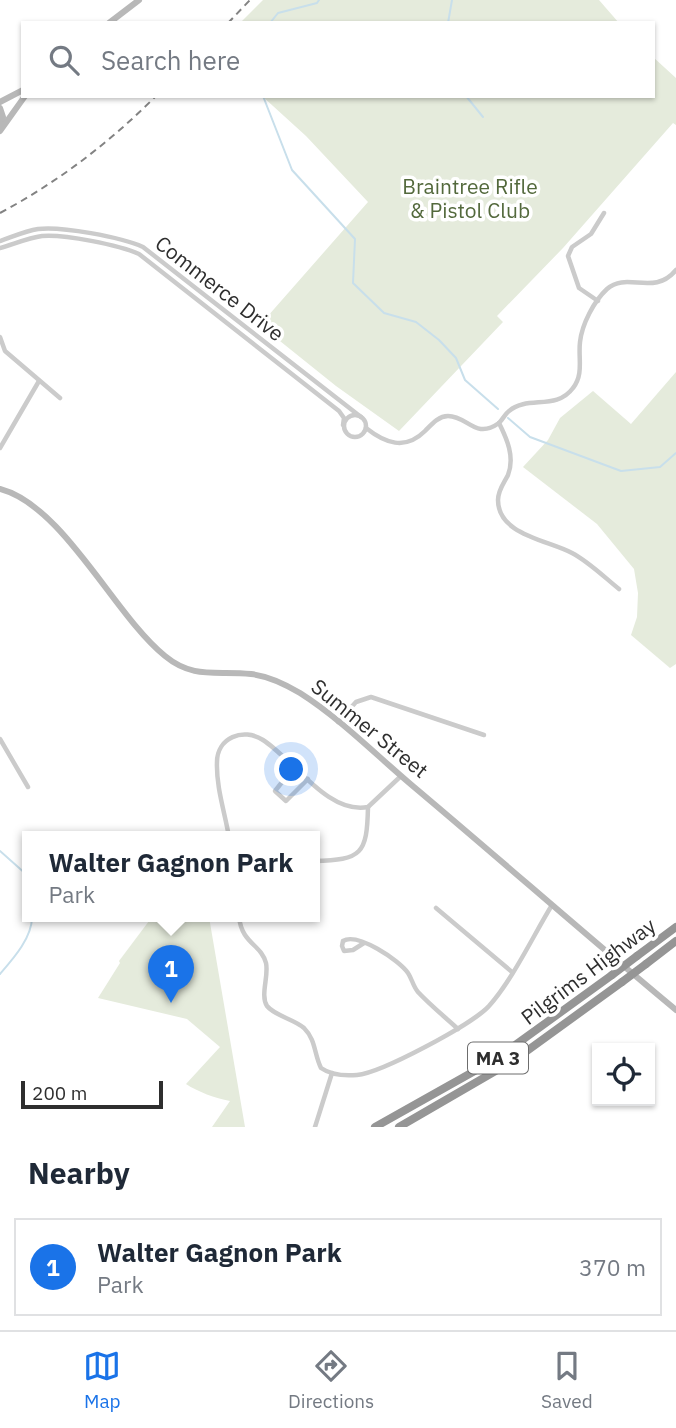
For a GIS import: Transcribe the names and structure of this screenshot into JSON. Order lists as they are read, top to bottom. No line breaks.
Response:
{"streets":{"highway":["Pilgrims Highway","MA 3"],"street":["Commerce Drive","Summer Street"]},"parks":["Braintree Rifle & Pistol Club"],"scale_bar":"200 m","page":{"search":"Search here","popup":["Walter Gagnon Park","Park"],"pins":"1","scale":"200 m","heading":"Nearby","list":[{"mark":"1","name":"Walter Gagnon Park","note":"Park","value":"370 m"}],"nav":["Map","Directions","Saved"]}}
